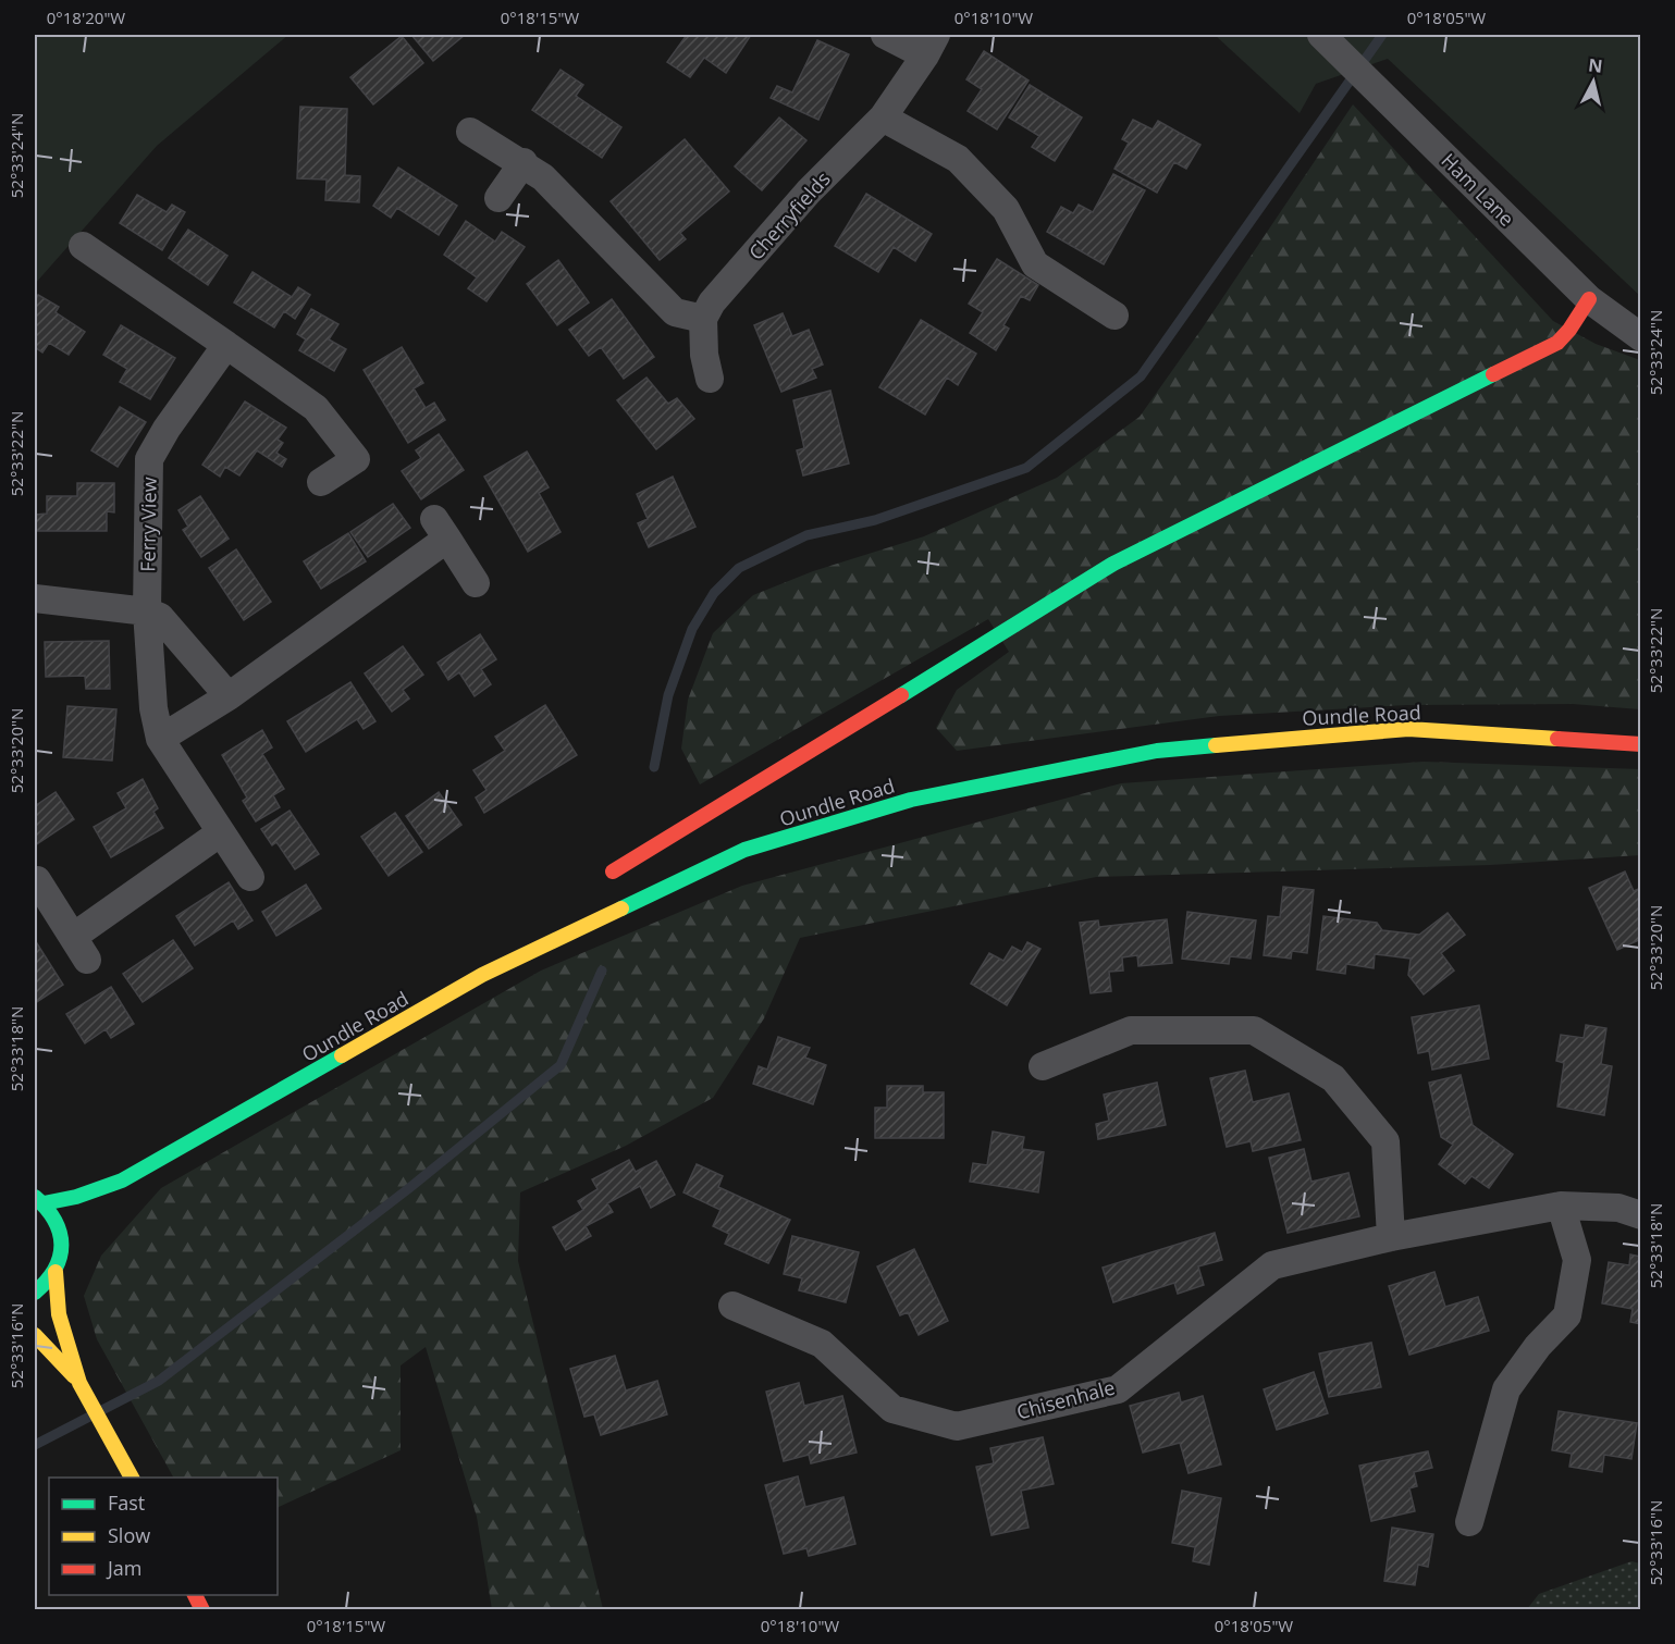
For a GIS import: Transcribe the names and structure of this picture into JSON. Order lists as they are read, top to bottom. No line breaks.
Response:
{"streets":{"main road":["Oundle Road"],"street":["Ham Lane","Cherryfields","Ferry View","Chisenhale"]},"legend":["Fast","Slow","Jam"],"north":"top","coordinates":["0°18'20\"W","0°18'15\"W","0°18'10\"W","0°18'05\"W","52°33'24\"N","52°33'22\"N","52°33'20\"N","52°33'18\"N","52°33'16\"N"]}
